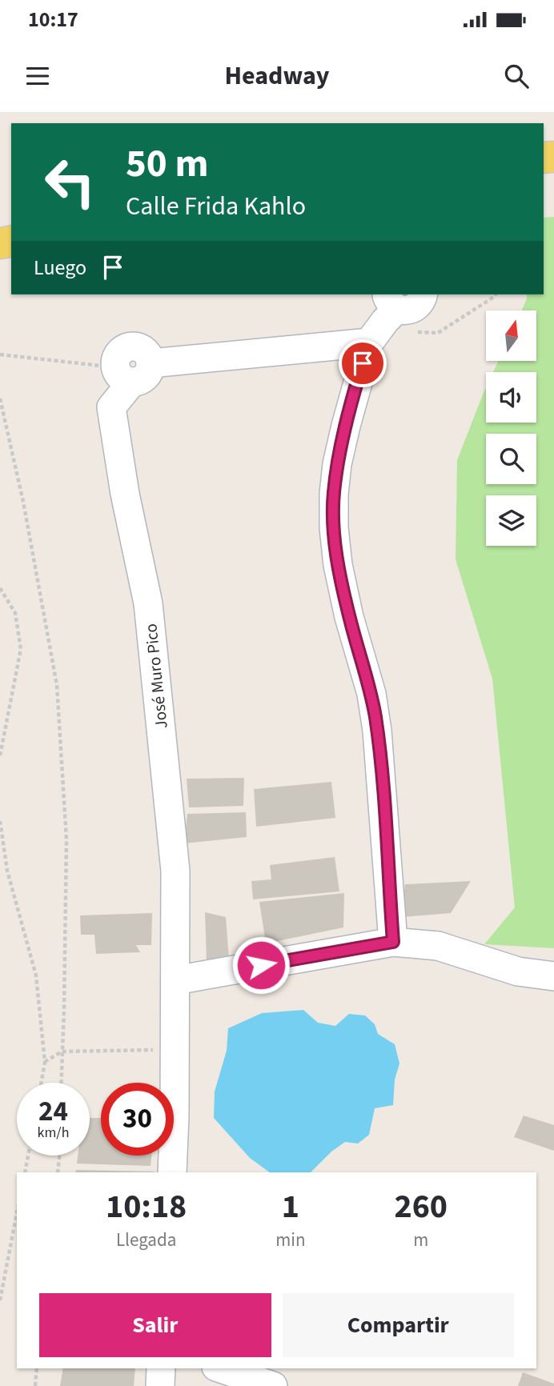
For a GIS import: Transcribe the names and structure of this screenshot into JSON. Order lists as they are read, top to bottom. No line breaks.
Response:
{"streets":{"street":["José Muro Pico"]},"north":"top","page":{"status":"10:17","header":"Headway","turn":["50 m","Calle Frida Kahlo"],"then":"Luego","speed":"24 km/h","limit":"30","eta":["10:18","Llegada","1","min","260","m"],"buttons":["Salir","Compartir"]}}
